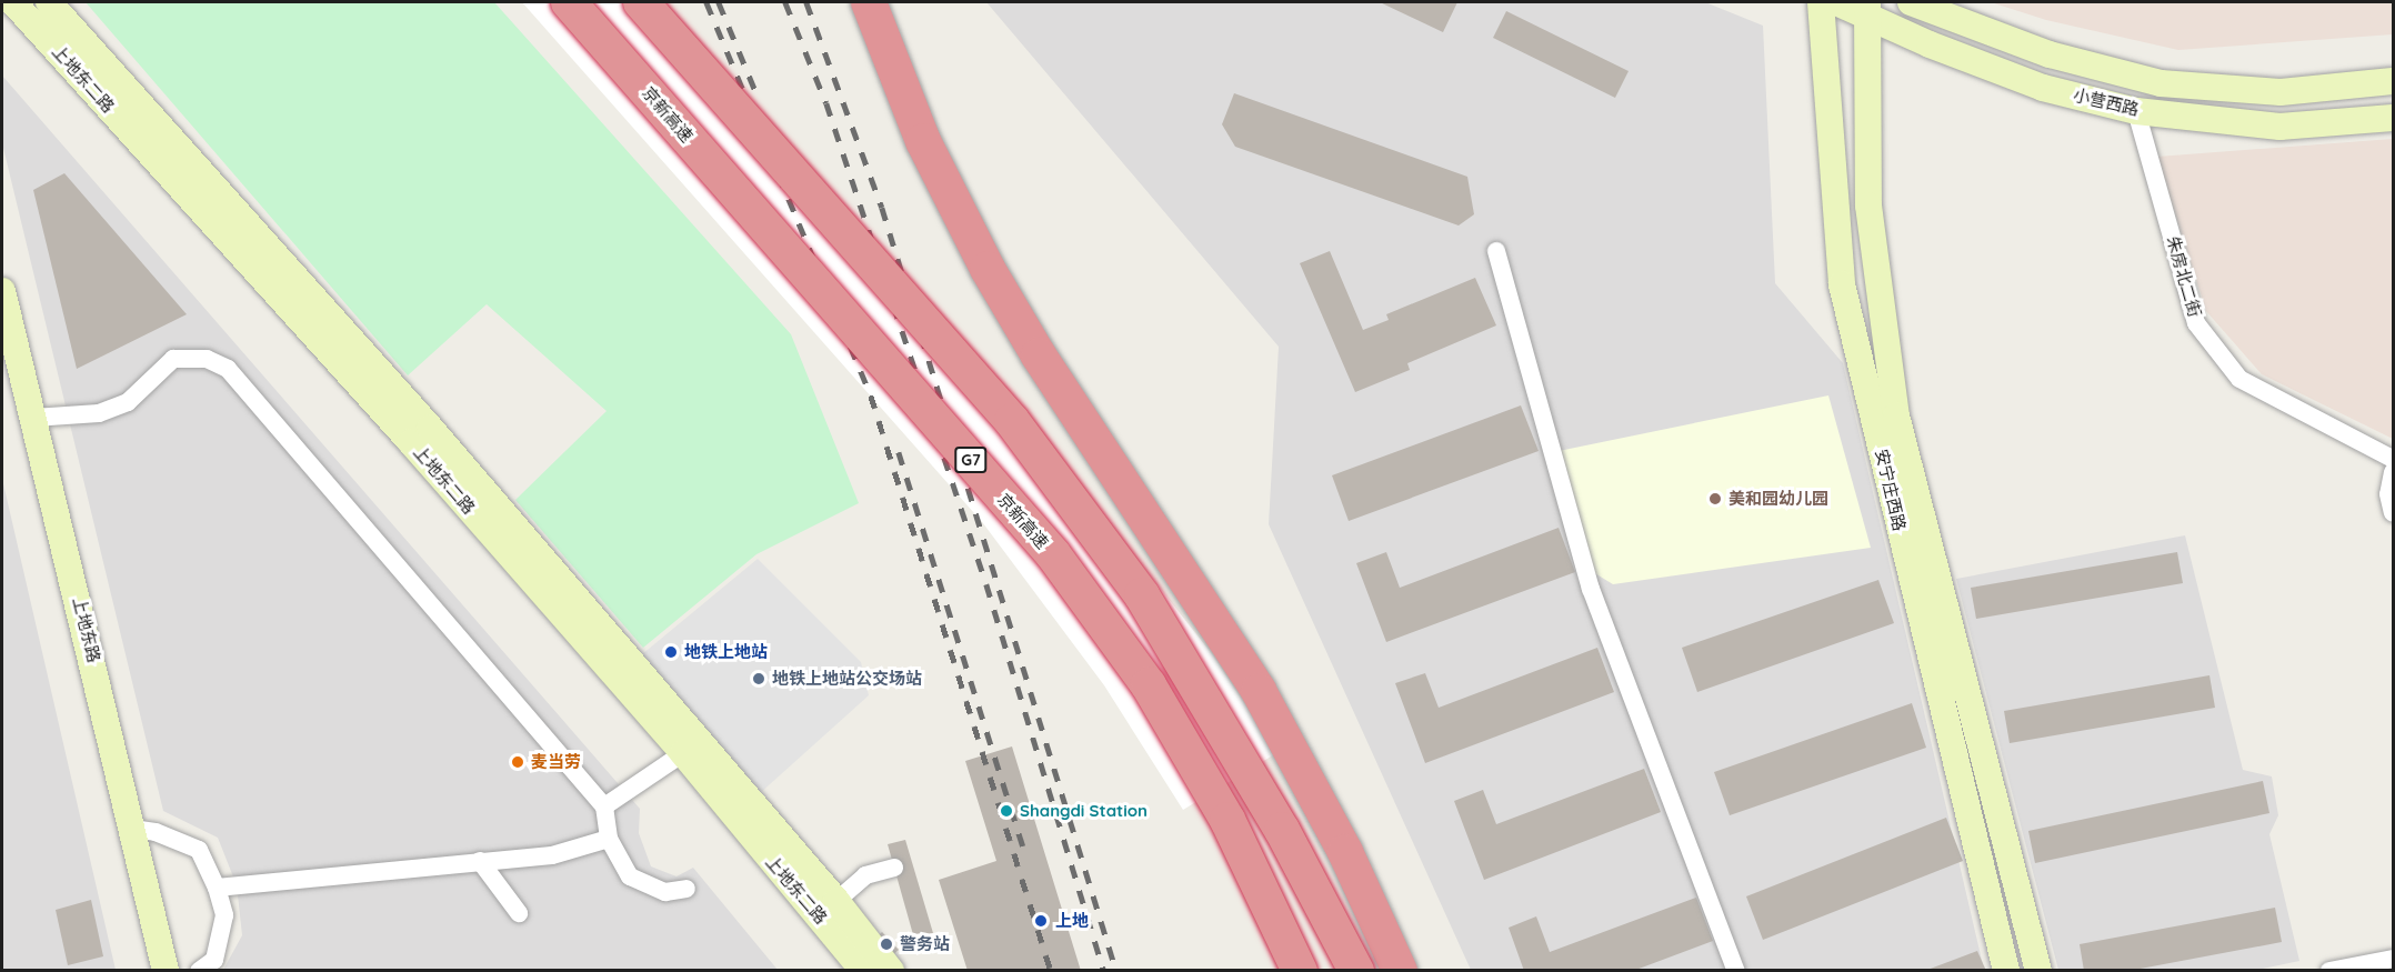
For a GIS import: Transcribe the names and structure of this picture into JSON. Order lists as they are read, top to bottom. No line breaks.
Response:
{"streets":{"highway":["京新高速","G7"],"street":["上地东二路","小营西路","朱房北二街","安宁庄西路","上地东路"]},"crossings":[["小营西路","朱房北二街"]],"places":["美和园幼儿园","地铁上地站","地铁上地站公交场站","麦当劳","Shangdi Station","上地","警务站"]}
